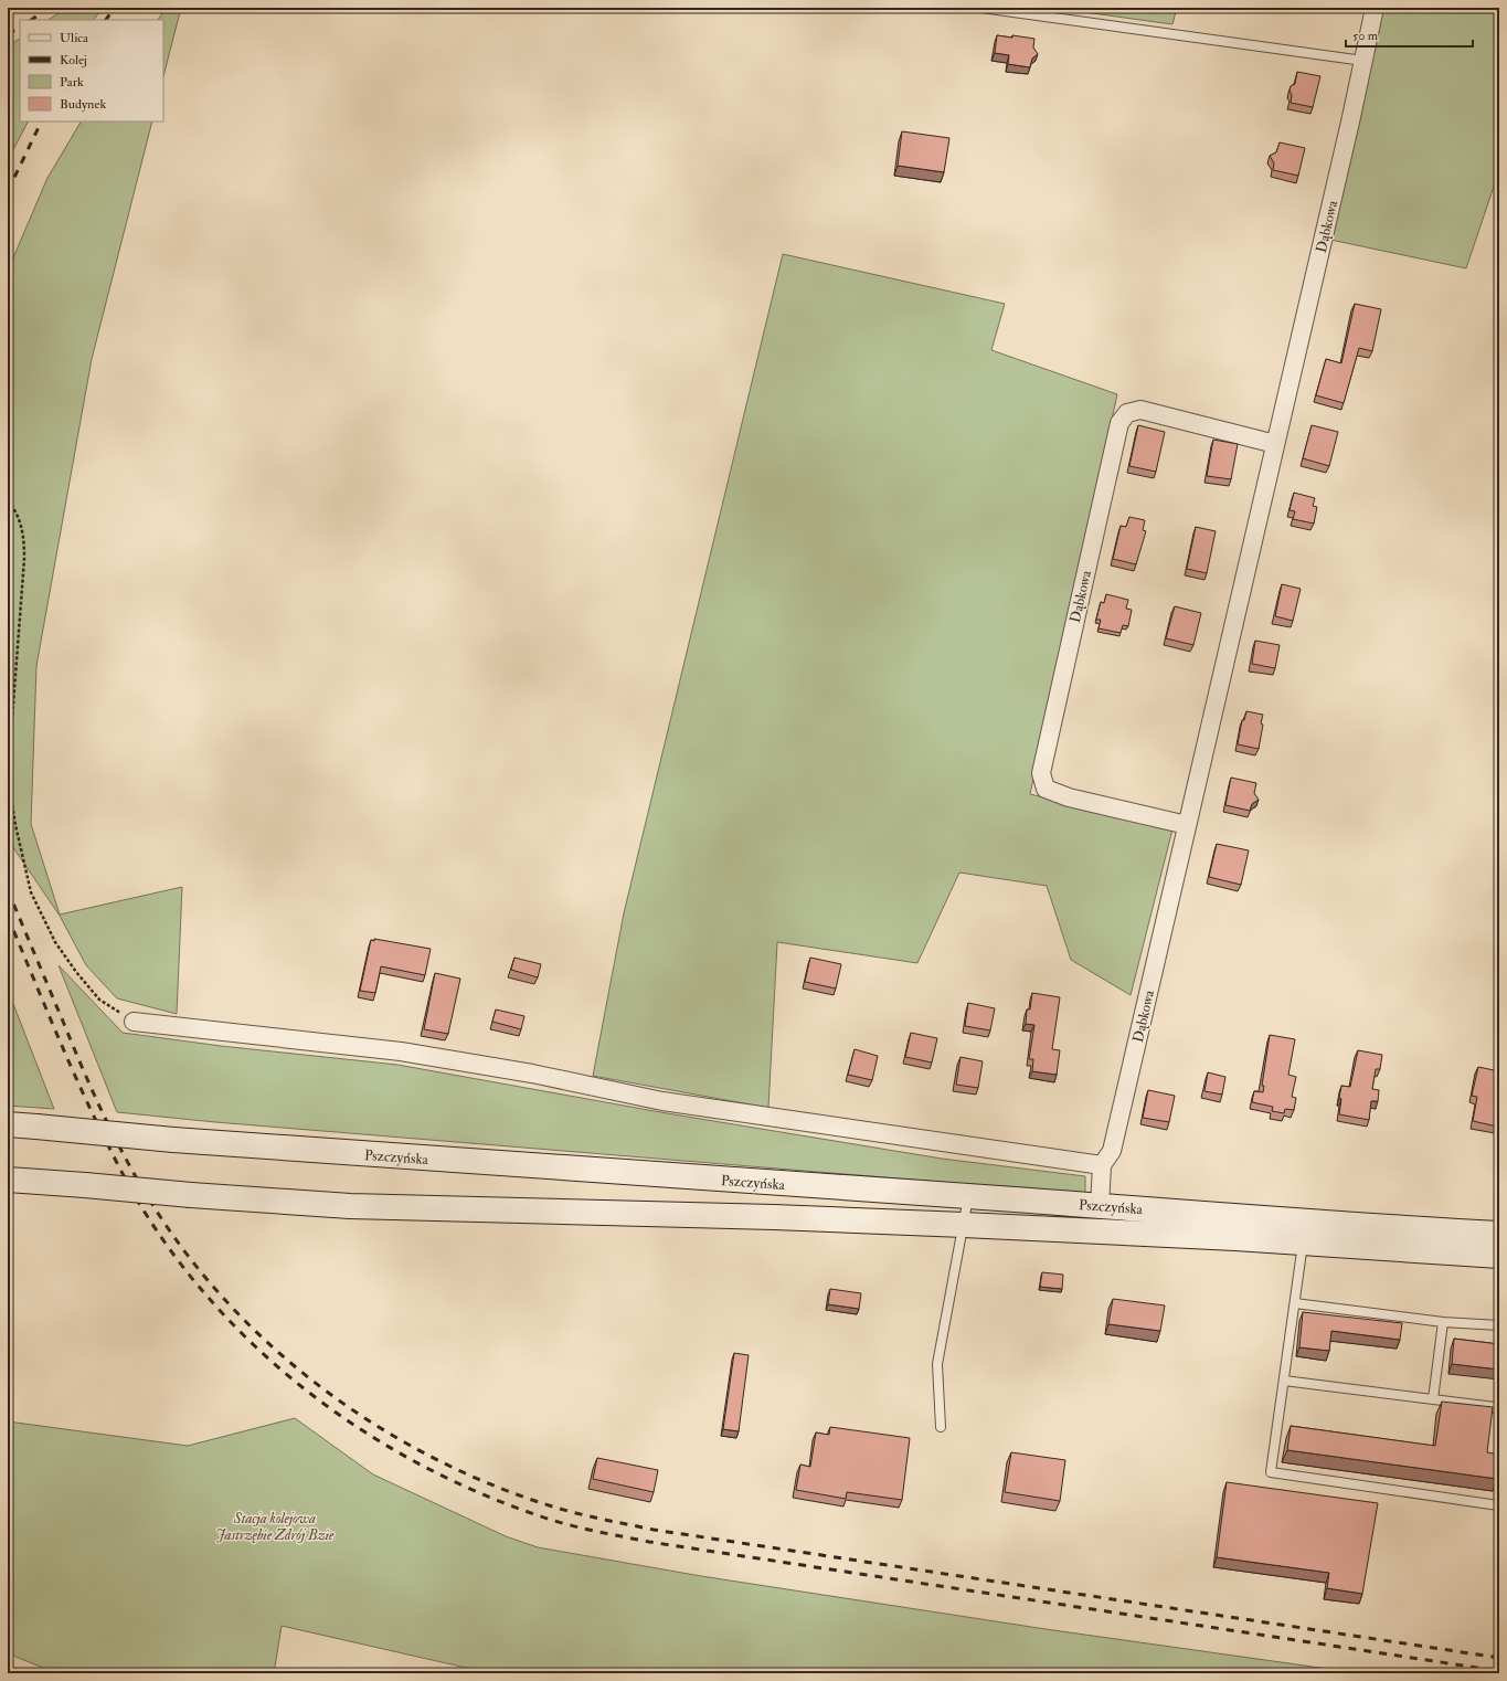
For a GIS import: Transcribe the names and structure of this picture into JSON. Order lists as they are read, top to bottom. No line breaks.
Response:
{"streets":{"main road":["Pszczyńska"],"street":["Dąbkowa"]},"crossings":[["Dąbkowa","Pszczyńska"]],"parks":["Stacja kolejowa Jastrzębie Zdrój Bzie"],"legend":["Ulica","Kolej","Park","Budynek"],"scale_bar":"50 m"}
